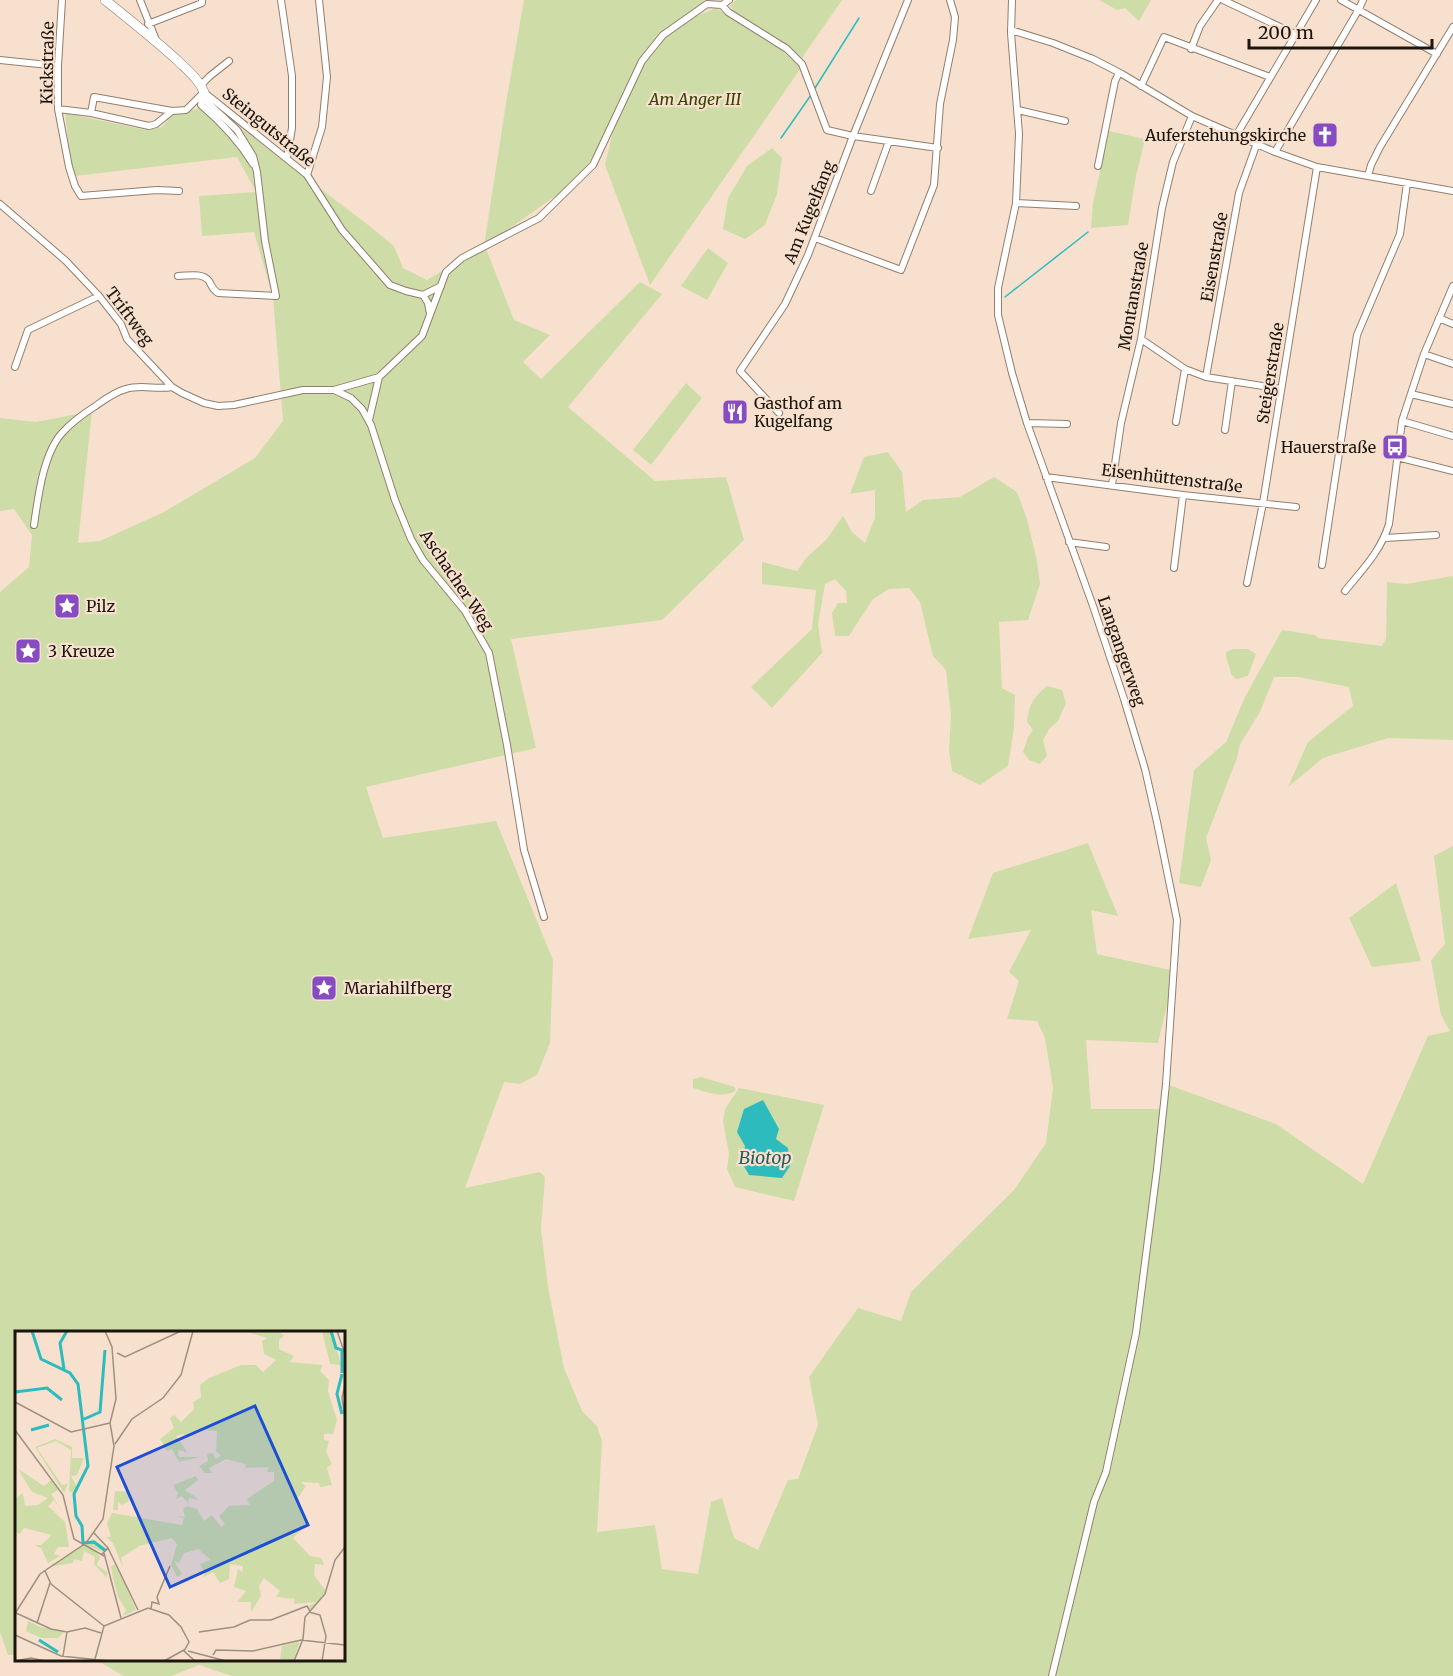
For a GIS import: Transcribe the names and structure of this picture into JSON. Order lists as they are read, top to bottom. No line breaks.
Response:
{"streets":{"street":["Kickstraße","Steingutstraße","Am Kugelfang","Eisenstraße","Montanstraße","Triftweg","Steigerstraße","Eisenhüttenstraße","Aschacher Weg","Langangerweg"]},"crossings":[["Kickstraße","Steingutstraße"],["Montanstraße","Eisenhüttenstraße"],["Triftweg","Aschacher Weg"],["Steigerstraße","Eisenhüttenstraße"],["Eisenhüttenstraße","Langangerweg"]],"water":["Biotop"],"parks":["Am Anger III"],"places":{"church":["Auferstehungskirche"],"restaurant":["Gasthof am Kugelfang"],"bus stop":["Hauerstraße"],"place":["Pilz","3 Kreuze","Mariahilfberg"]},"scale_bar":"200 m"}
